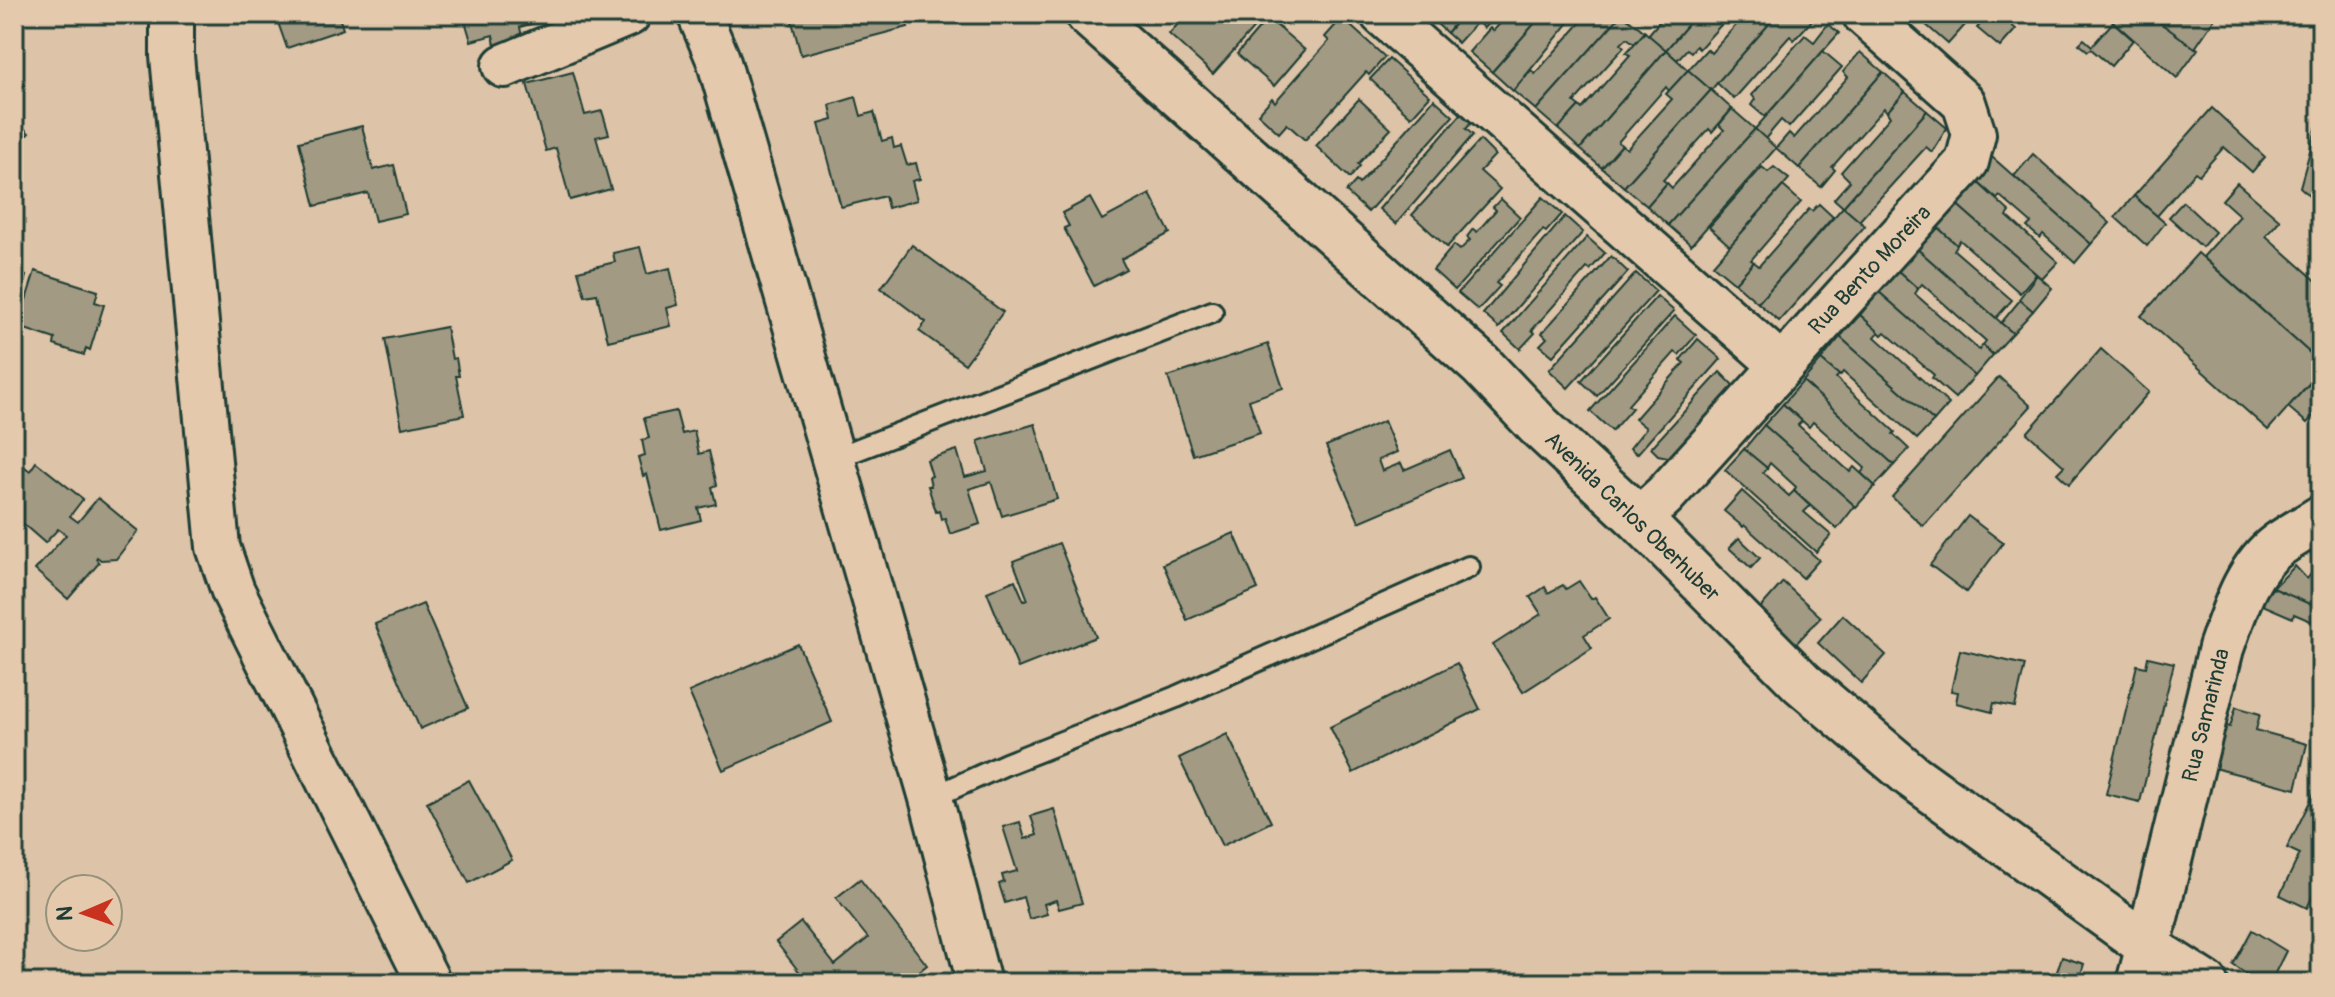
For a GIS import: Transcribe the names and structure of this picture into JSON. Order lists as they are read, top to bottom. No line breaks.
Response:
{"streets":{"main road":["Avenida Carlos Oberhuber","Rua Samarinda"],"street":["Rua Bento Moreira"]},"crossings":[["Rua Bento Moreira","Avenida Carlos Oberhuber"],["Avenida Carlos Oberhuber","Rua Samarinda"]],"north":"left"}
